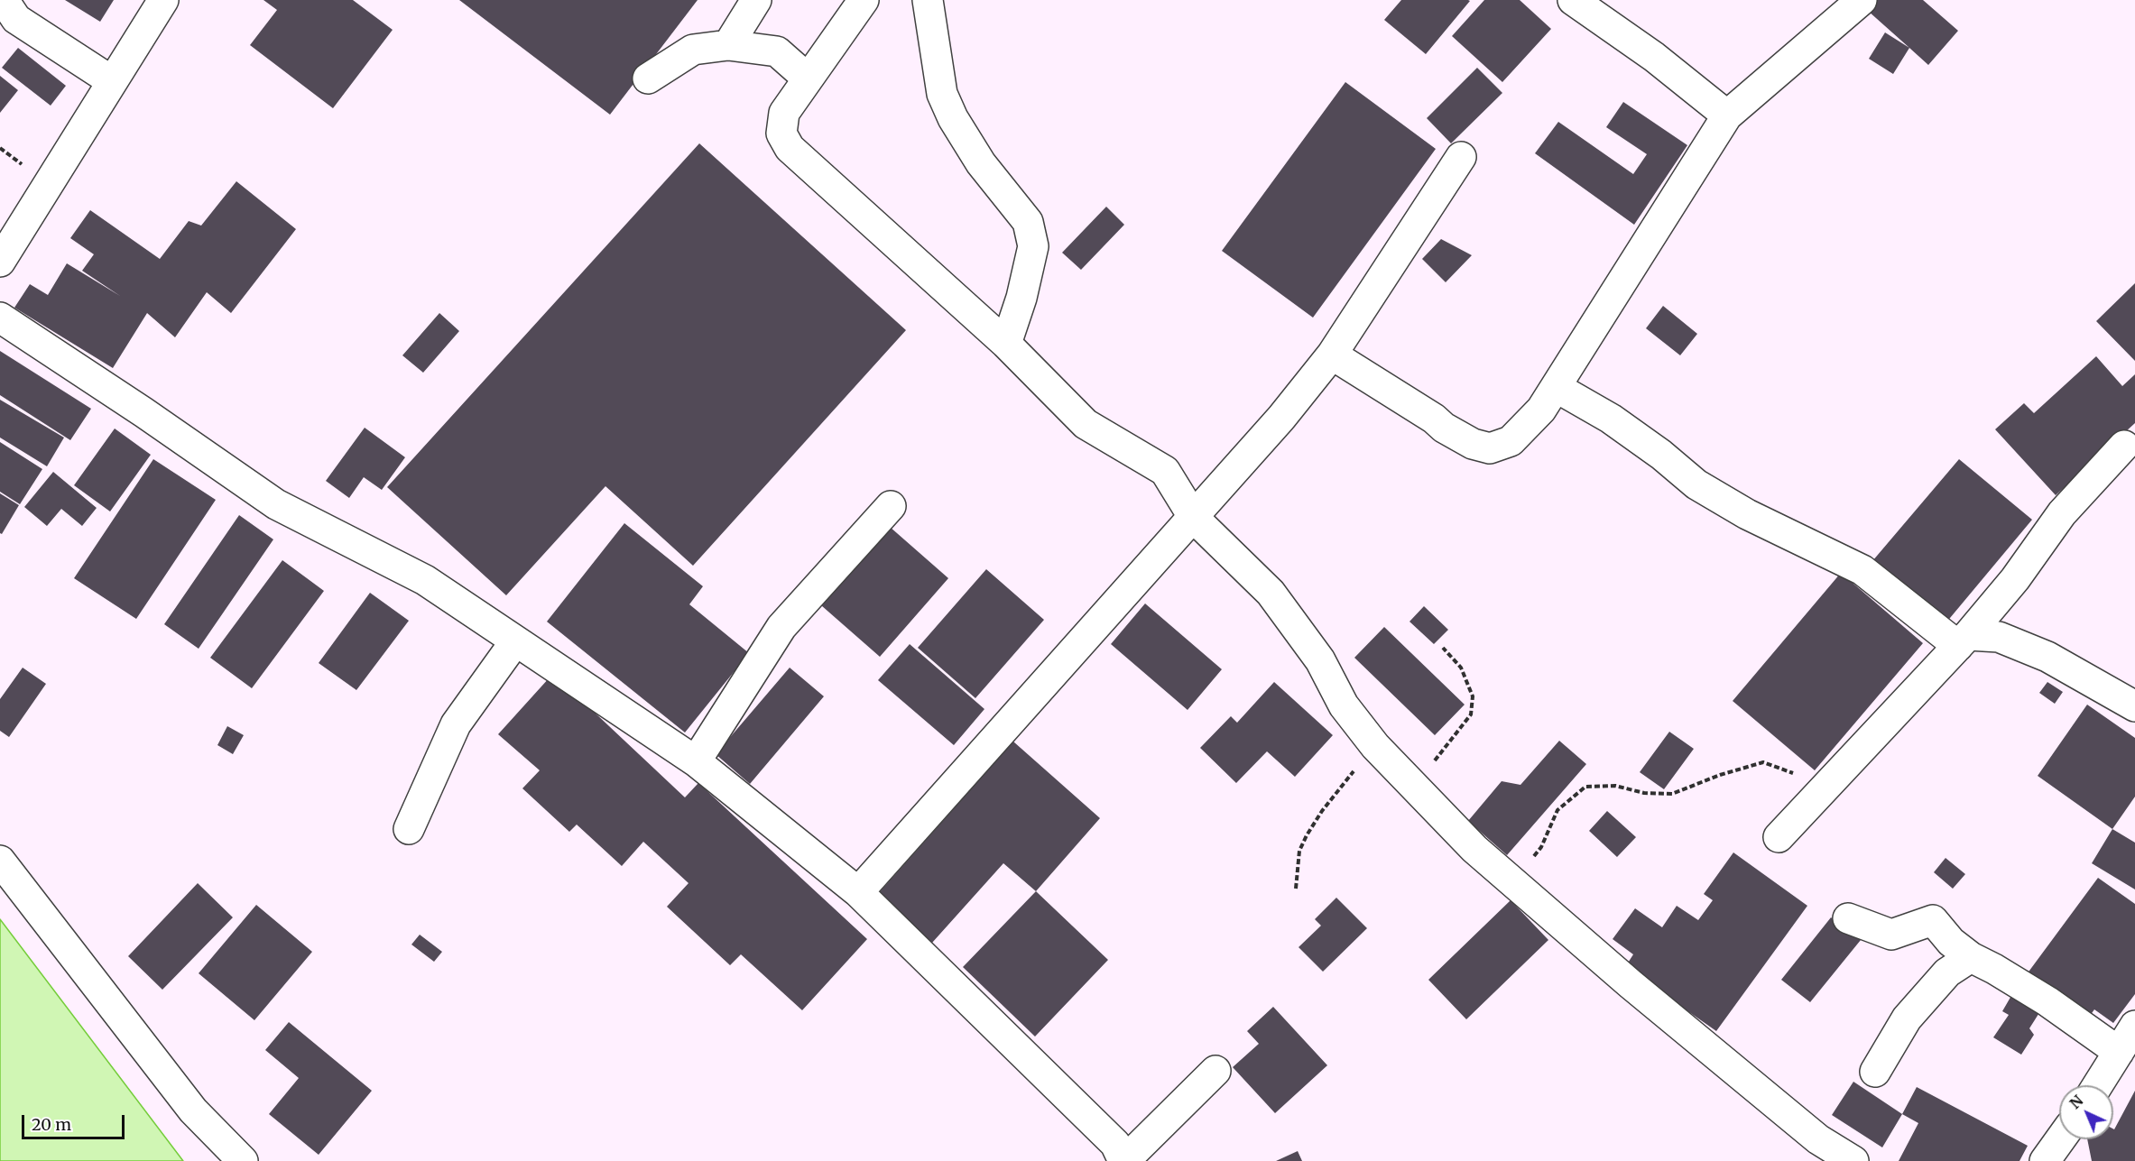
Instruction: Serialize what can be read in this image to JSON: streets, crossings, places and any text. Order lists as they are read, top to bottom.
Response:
{
  "scale_bar": "20 m",
  "north": "top left"
}
